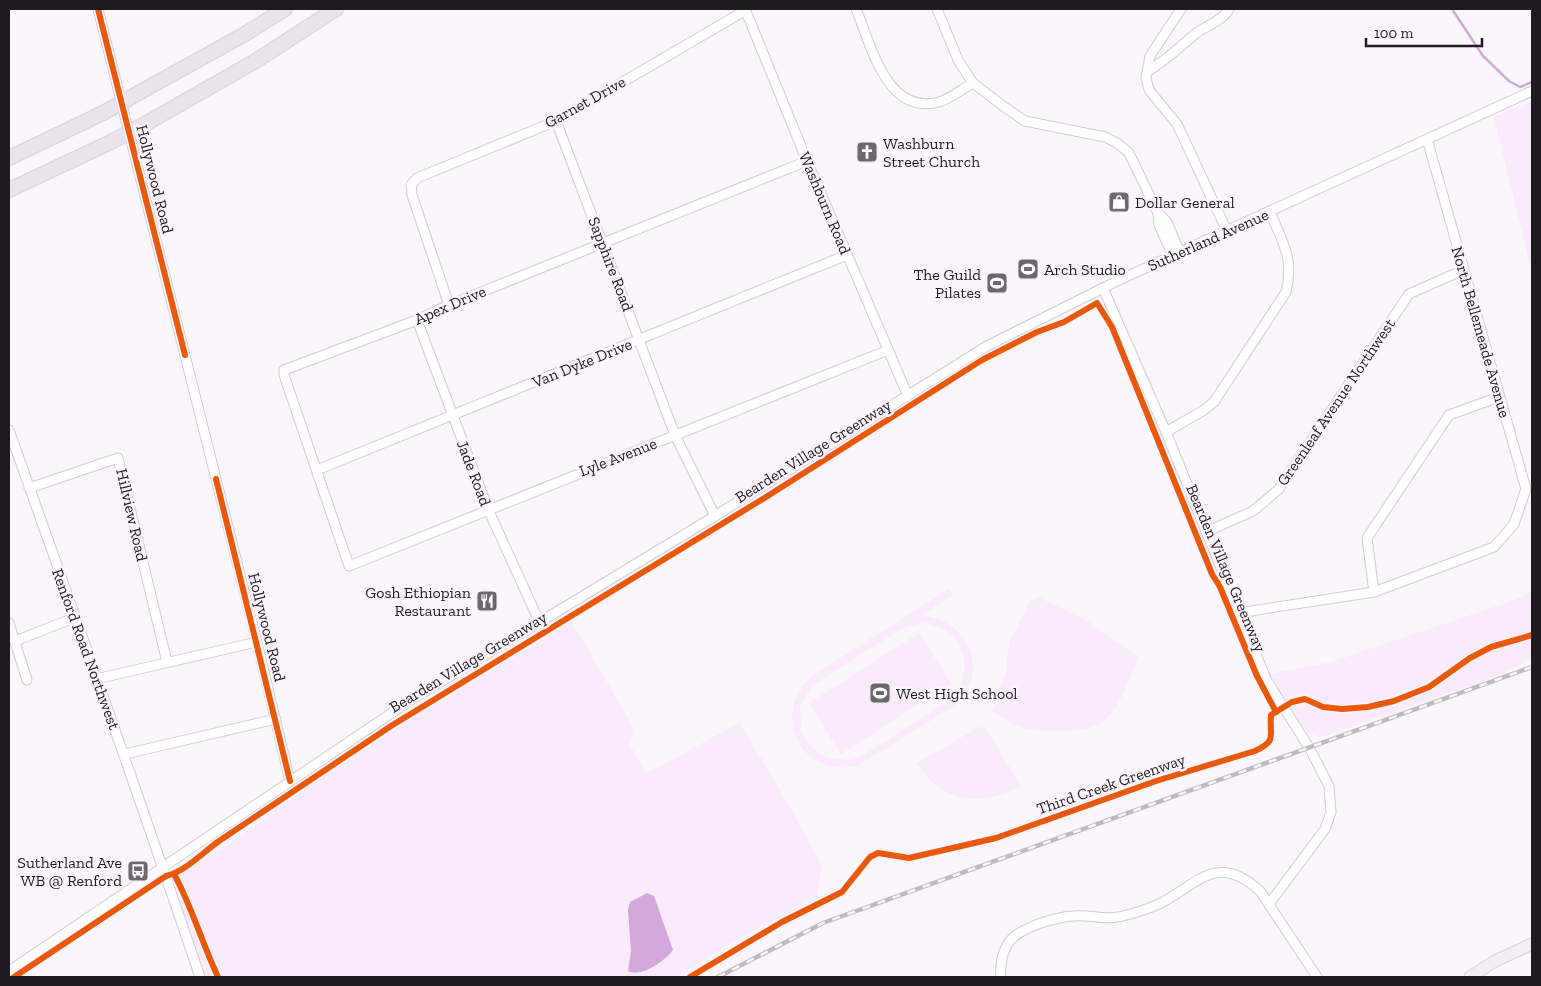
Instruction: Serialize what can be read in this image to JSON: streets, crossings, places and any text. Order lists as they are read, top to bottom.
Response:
{
  "streets": {
    "street": [
      "Garnet Drive",
      "Hollywood Road",
      "Washburn Road",
      "Sutherland Avenue",
      "Sapphire Road",
      "Apex Drive",
      "North Bellemeade Avenue",
      "Van Dyke Drive",
      "Greenleaf Avenue Northwest",
      "Lyle Avenue",
      "Jade Road",
      "Hillview Road",
      "Renford Road Northwest"
    ],
    "cycle path": ["Bearden Village Greenway", "Third Creek Greenway"]
  },
  "crossings": [
    ["Garnet Drive", "Washburn Road"],
    ["Garnet Drive", "Sapphire Road"],
    ["Garnet Drive", "Apex Drive"],
    ["Hollywood Road", "Sutherland Avenue"],
    ["Washburn Road", "Sutherland Avenue"],
    ["Washburn Road", "Apex Drive"],
    ["Washburn Road", "Van Dyke Drive"],
    ["Washburn Road", "Lyle Avenue"],
    ["Sutherland Avenue", "Sapphire Road"],
    ["Sutherland Avenue", "North Bellemeade Avenue"],
    ["Sutherland Avenue", "Jade Road"],
    ["Sutherland Avenue", "Renford Road Northwest"],
    ["Sapphire Road", "Apex Drive"],
    ["Sapphire Road", "Van Dyke Drive"],
    ["Sapphire Road", "Lyle Avenue"],
    ["Apex Drive", "Van Dyke Drive"],
    ["Apex Drive", "Lyle Avenue"],
    ["Apex Drive", "Jade Road"],
    ["North Bellemeade Avenue", "Greenleaf Avenue Northwest"],
    ["Van Dyke Drive", "Jade Road"],
    ["Lyle Avenue", "Jade Road"],
    ["Hillview Road", "Renford Road Northwest"]
  ],
  "places": {
    "church": ["Washburn Street Church"],
    "shop": ["Dollar General"],
    "sports": ["Arch Studio", "The Guild Pilates", "West High School"],
    "restaurant": ["Gosh Ethiopian Restaurant"],
    "bus stop": ["Sutherland Ave WB @ Renford"]
  },
  "scale_bar": "100 m"
}
